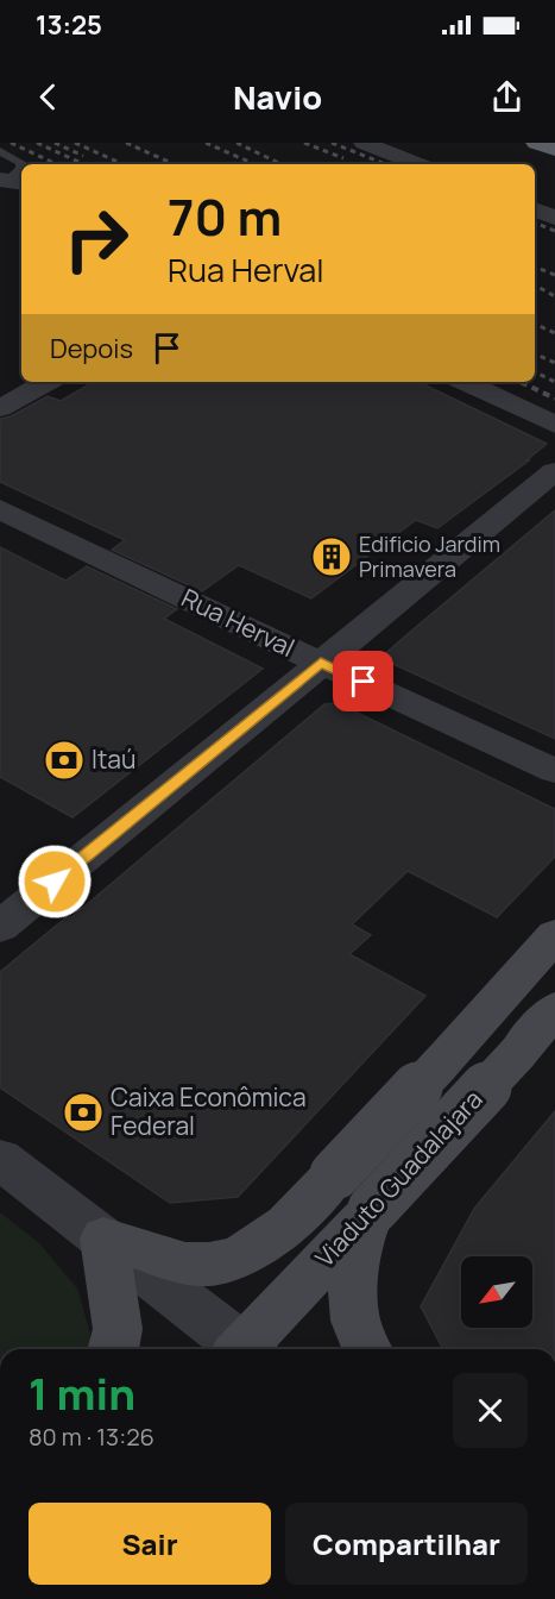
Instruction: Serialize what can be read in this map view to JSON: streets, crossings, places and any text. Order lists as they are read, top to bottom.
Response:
{
  "streets": {
    "main road": ["Viaduto Guadalajara"],
    "street": ["Rua Herval"]
  },
  "places": {
    "building": ["Edificio Jardim Primavera"],
    "bank": ["Itaú", "Caixa Econômica Federal"]
  },
  "north": "bottom left",
  "page": {
    "status": "13:25",
    "header": "Navio",
    "turn": ["70 m", "Rua Herval"],
    "then": "Depois",
    "heading": ["1 min", "80 m · 13:26"],
    "buttons": ["Sair", "Compartilhar"]
  }
}
